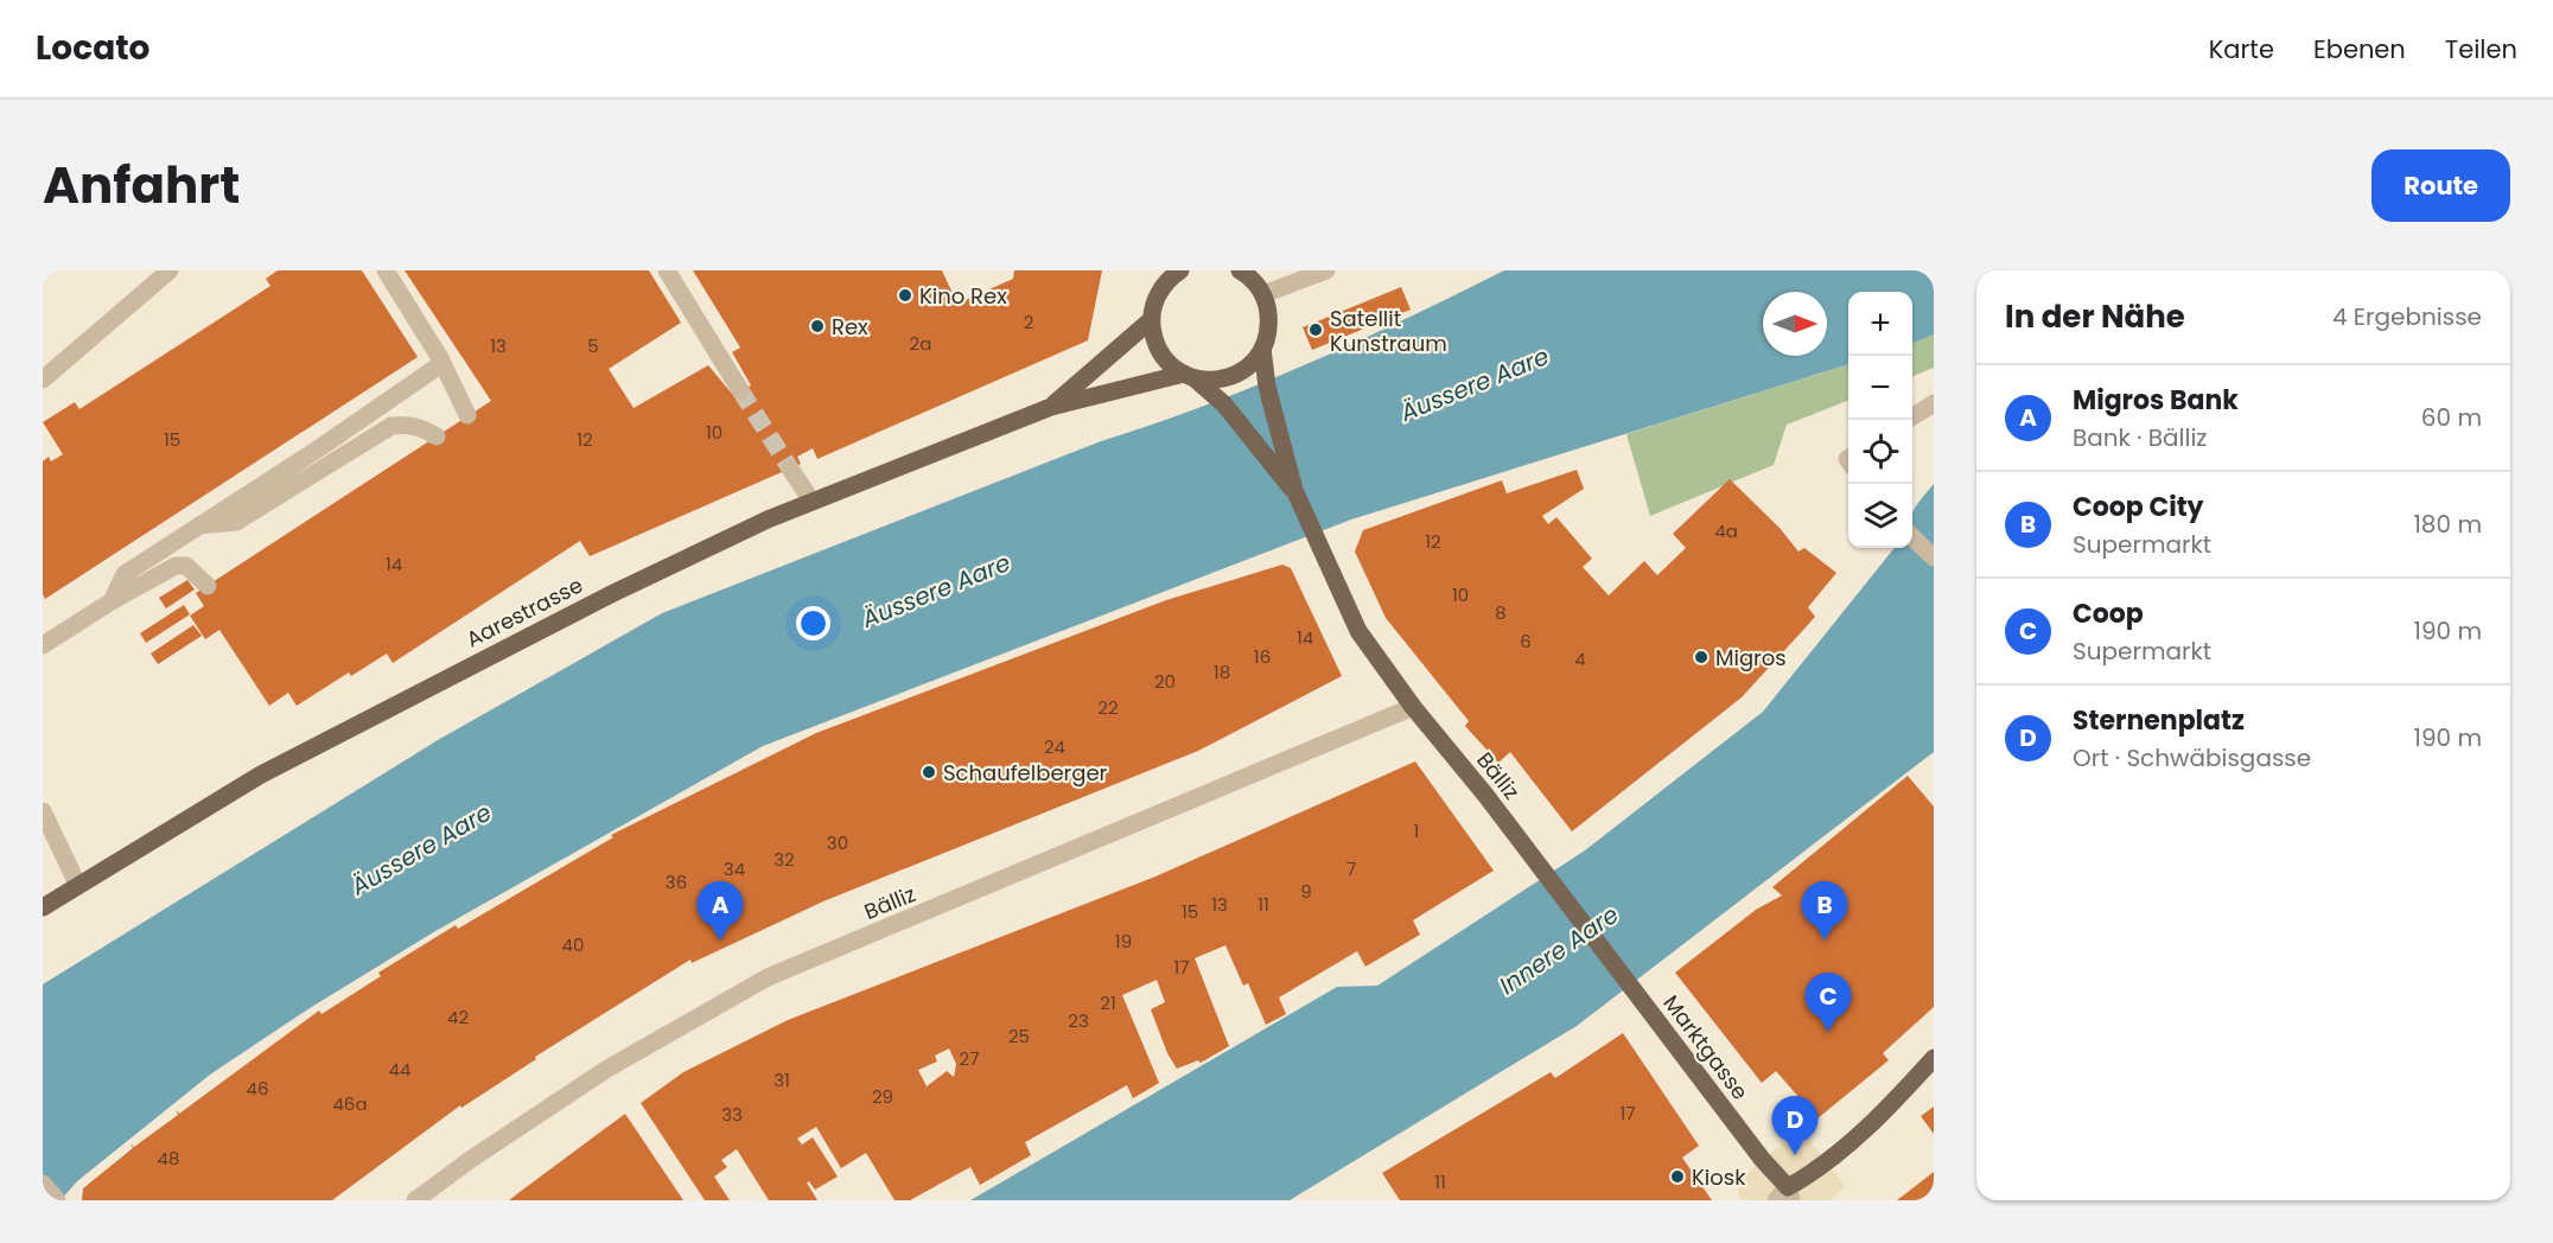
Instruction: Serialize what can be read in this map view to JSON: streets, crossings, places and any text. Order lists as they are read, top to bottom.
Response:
{
  "streets": {
    "main road": ["Aarestrasse", "Bälliz", "Marktgasse"]
  },
  "crossings": [
    ["Bälliz", "Marktgasse"]
  ],
  "water": ["Äussere Aare", "Innere Aare"],
  "places": [
    "Kino Rex",
    "Rex",
    "Satellit Kunstraum",
    "Migros",
    "Schaufelberger",
    "Kiosk"
  ],
  "house_numbers": [
    "2",
    "2a",
    "13",
    "5",
    "10",
    "15",
    "12",
    "4a",
    "12",
    "14",
    "10",
    "8",
    "14",
    "6",
    "16",
    "4",
    "18",
    "20",
    "22",
    "24",
    "1",
    "30",
    "32",
    "34",
    "7",
    "36",
    "9",
    "13",
    "11",
    "15",
    "19",
    "40",
    "17",
    "21",
    "42",
    "23",
    "25",
    "27",
    "44",
    "31",
    "46",
    "29",
    "46a",
    "17",
    "33",
    "48",
    "11"
  ],
  "north": "right",
  "page": {
    "header": "Locato",
    "nav": ["Karte", "Ebenen", "Teilen"],
    "title": "Anfahrt",
    "buttons": "Route",
    "heading": ["In der Nähe", "4 Ergebnisse"],
    "map_buttons": ["+", "−"],
    "list": [
      {
        "mark": "A",
        "name": "Migros Bank",
        "note": "Bank · Bälliz",
        "value": "60 m"
      },
      {
        "mark": "B",
        "name": "Coop City",
        "note": "Supermarkt",
        "value": "180 m"
      },
      {
        "mark": "C",
        "name": "Coop",
        "note": "Supermarkt",
        "value": "190 m"
      },
      {
        "mark": "D",
        "name": "Sternenplatz",
        "note": "Ort · Schwäbisgasse",
        "value": "190 m"
      }
    ],
    "pins": [
      "A",
      "B",
      "C",
      "D"
    ]
  }
}
